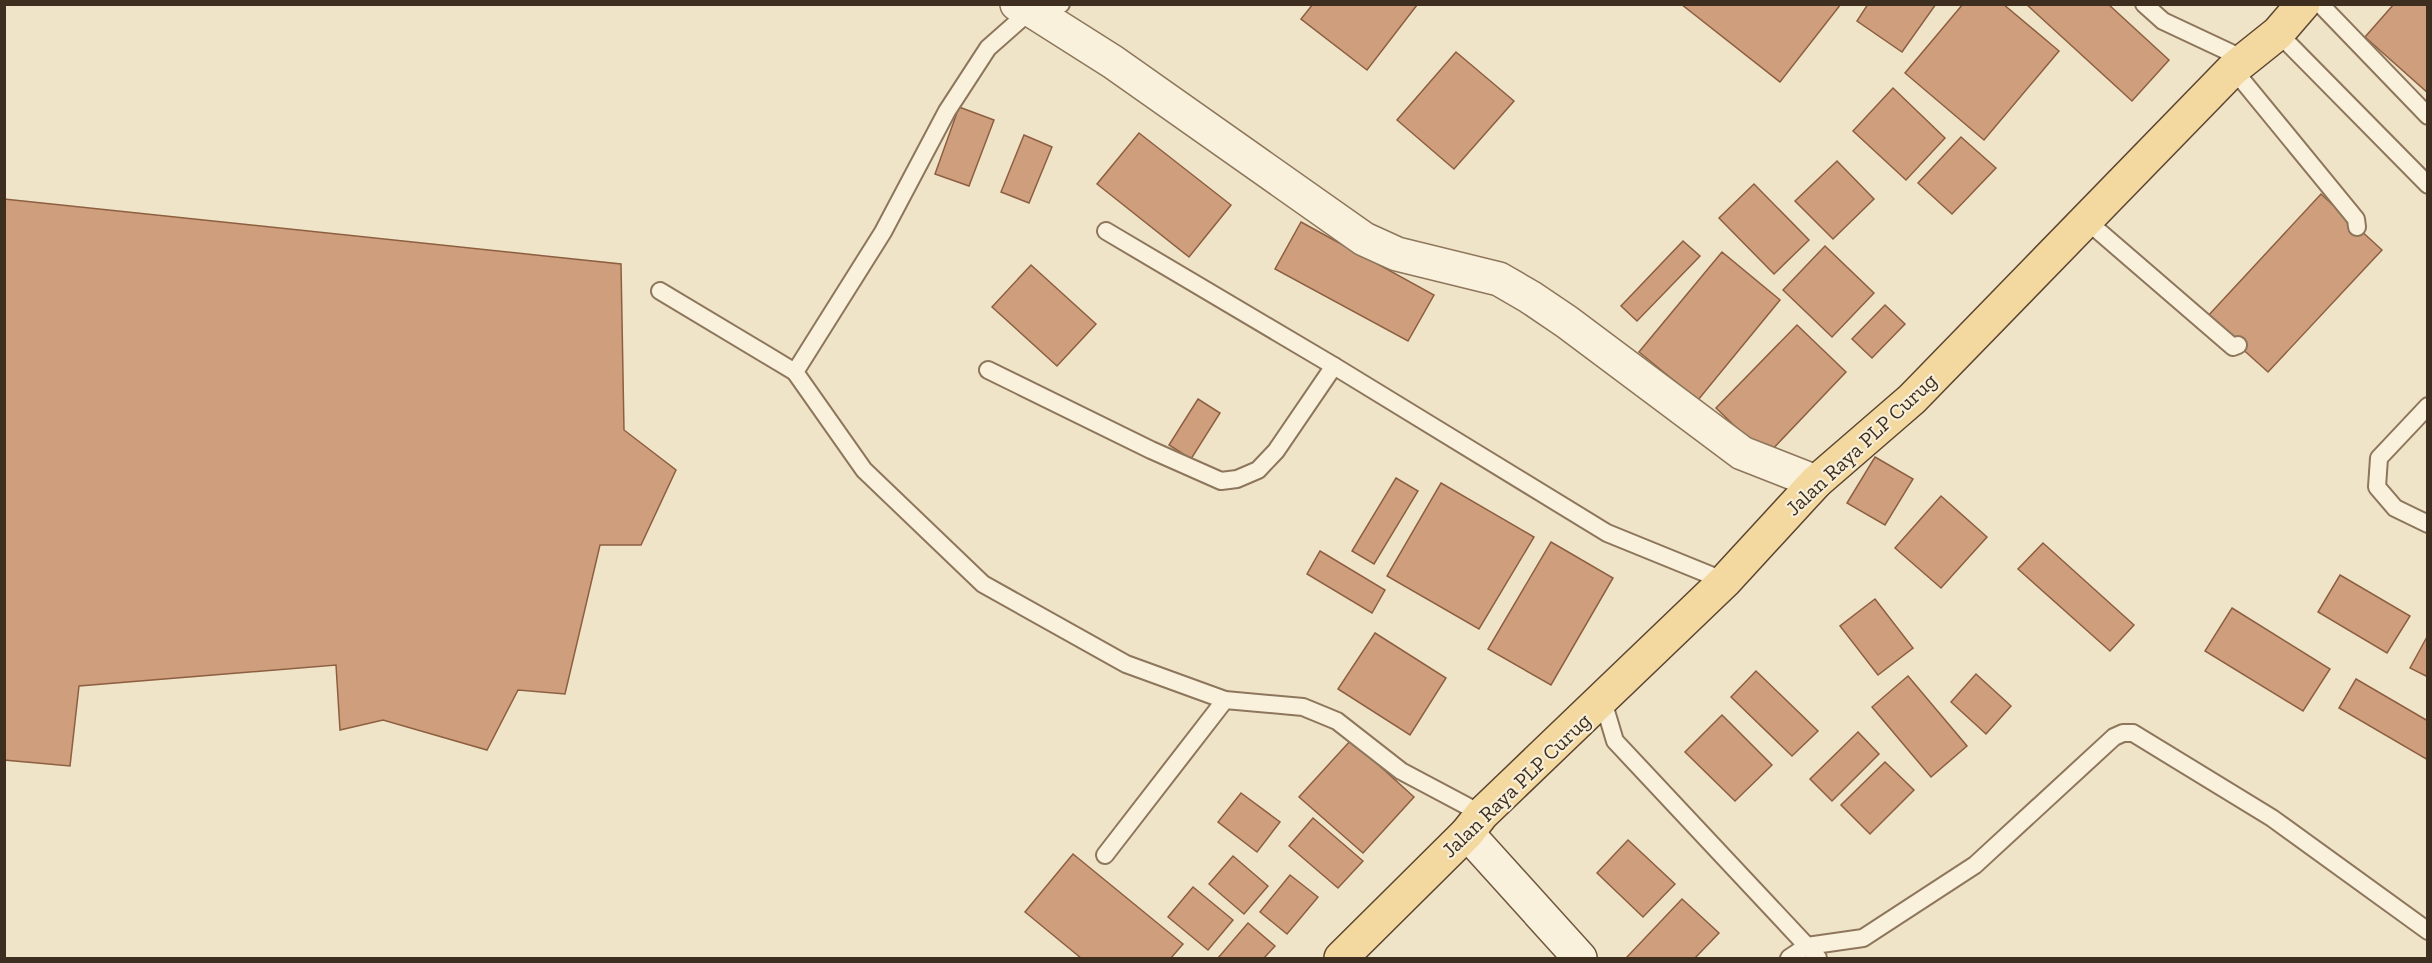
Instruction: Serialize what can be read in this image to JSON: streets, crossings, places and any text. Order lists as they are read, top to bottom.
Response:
{
  "streets": {
    "main road": ["Jalan Raya PLP Curug"]
  }
}
